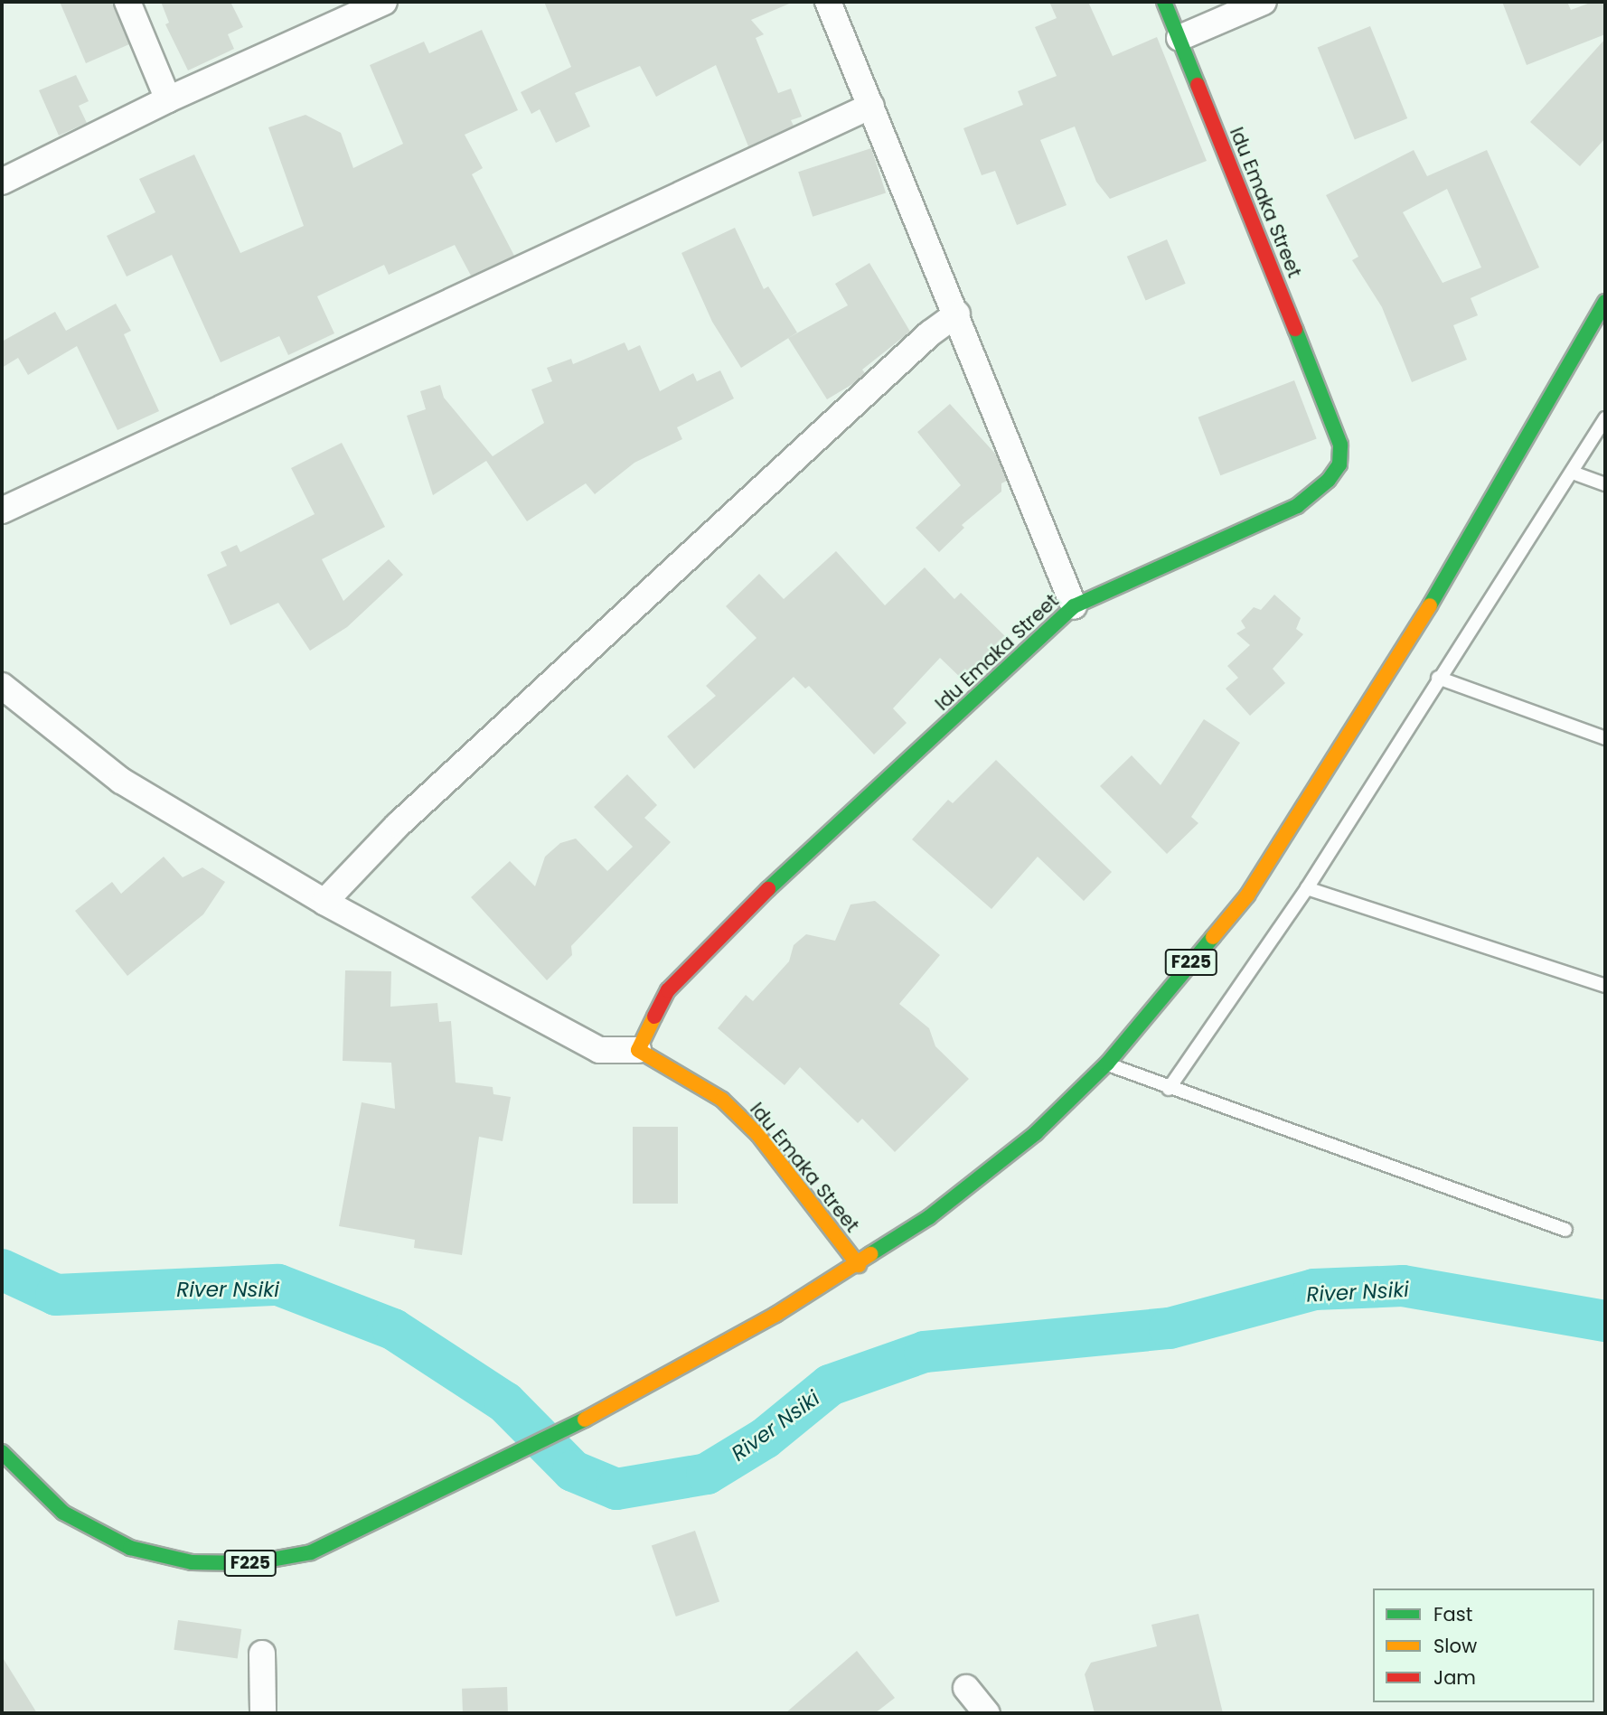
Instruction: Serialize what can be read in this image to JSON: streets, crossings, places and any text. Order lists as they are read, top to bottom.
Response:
{
  "streets": {
    "main road": ["Idu Emaka Street", "F225"]
  },
  "crossings": [
    ["Idu Emaka Street", "F225"]
  ],
  "water": ["River Nsiki"],
  "legend": ["Fast", "Slow", "Jam"]
}
